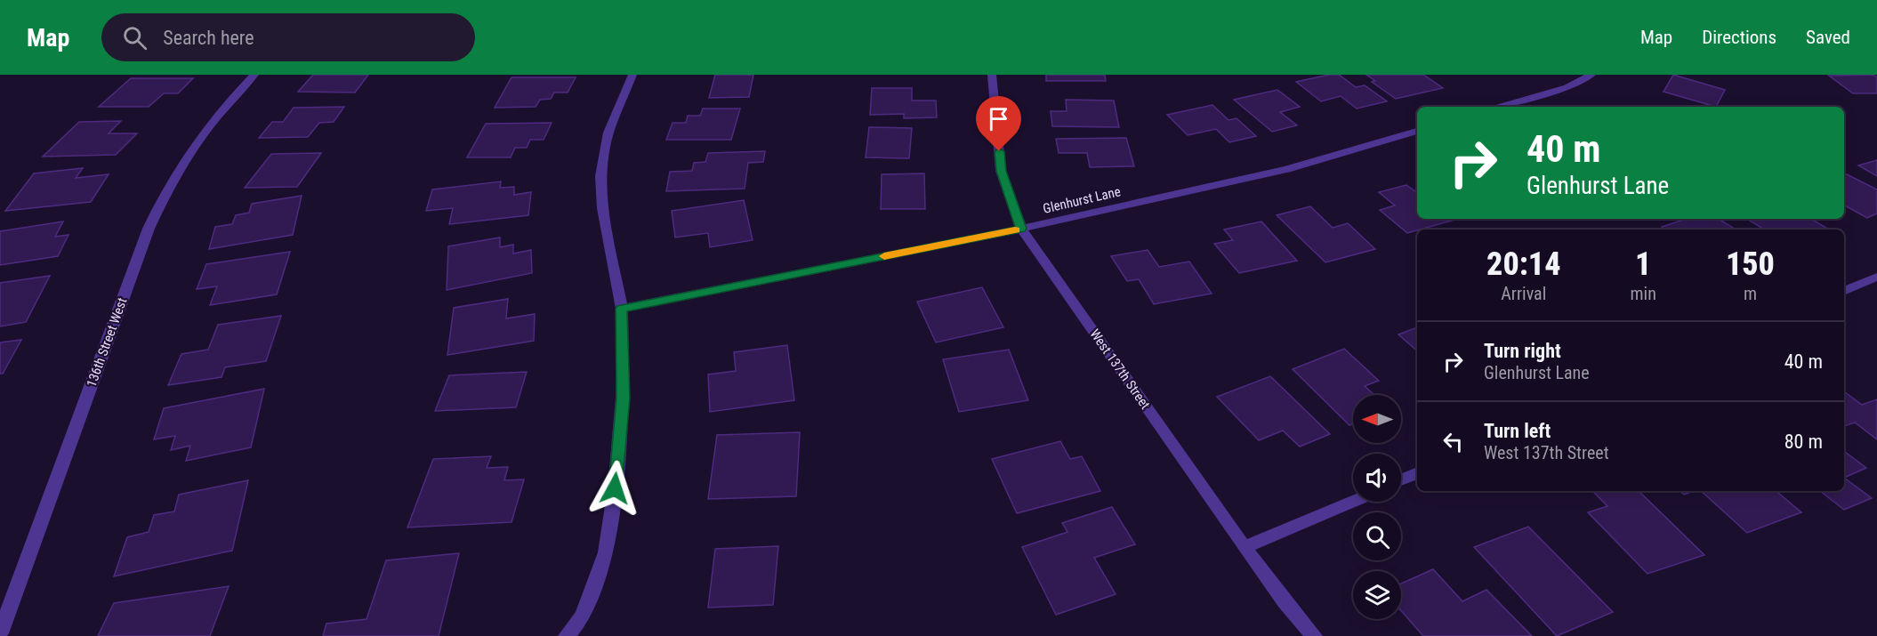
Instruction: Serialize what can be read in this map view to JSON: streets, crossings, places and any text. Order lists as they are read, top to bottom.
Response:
{
  "streets": {
    "street": ["Glenhurst Lane", "136th Street West", "West 137th Street"]
  },
  "crossings": [
    ["Glenhurst Lane", "West 137th Street"]
  ],
  "north": "left",
  "page": {
    "header": "Map",
    "search": "Search here",
    "nav": ["Map", "Directions", "Saved"],
    "turn": ["40 m", "Glenhurst Lane"],
    "eta": [
      "20:14",
      "Arrival",
      "1",
      "min",
      "150",
      "m"
    ],
    "list": [
      {
        "name": "Turn right",
        "note": "Glenhurst Lane",
        "value": "40 m"
      },
      {
        "name": "Turn left",
        "note": "West 137th Street",
        "value": "80 m"
      }
    ]
  }
}
